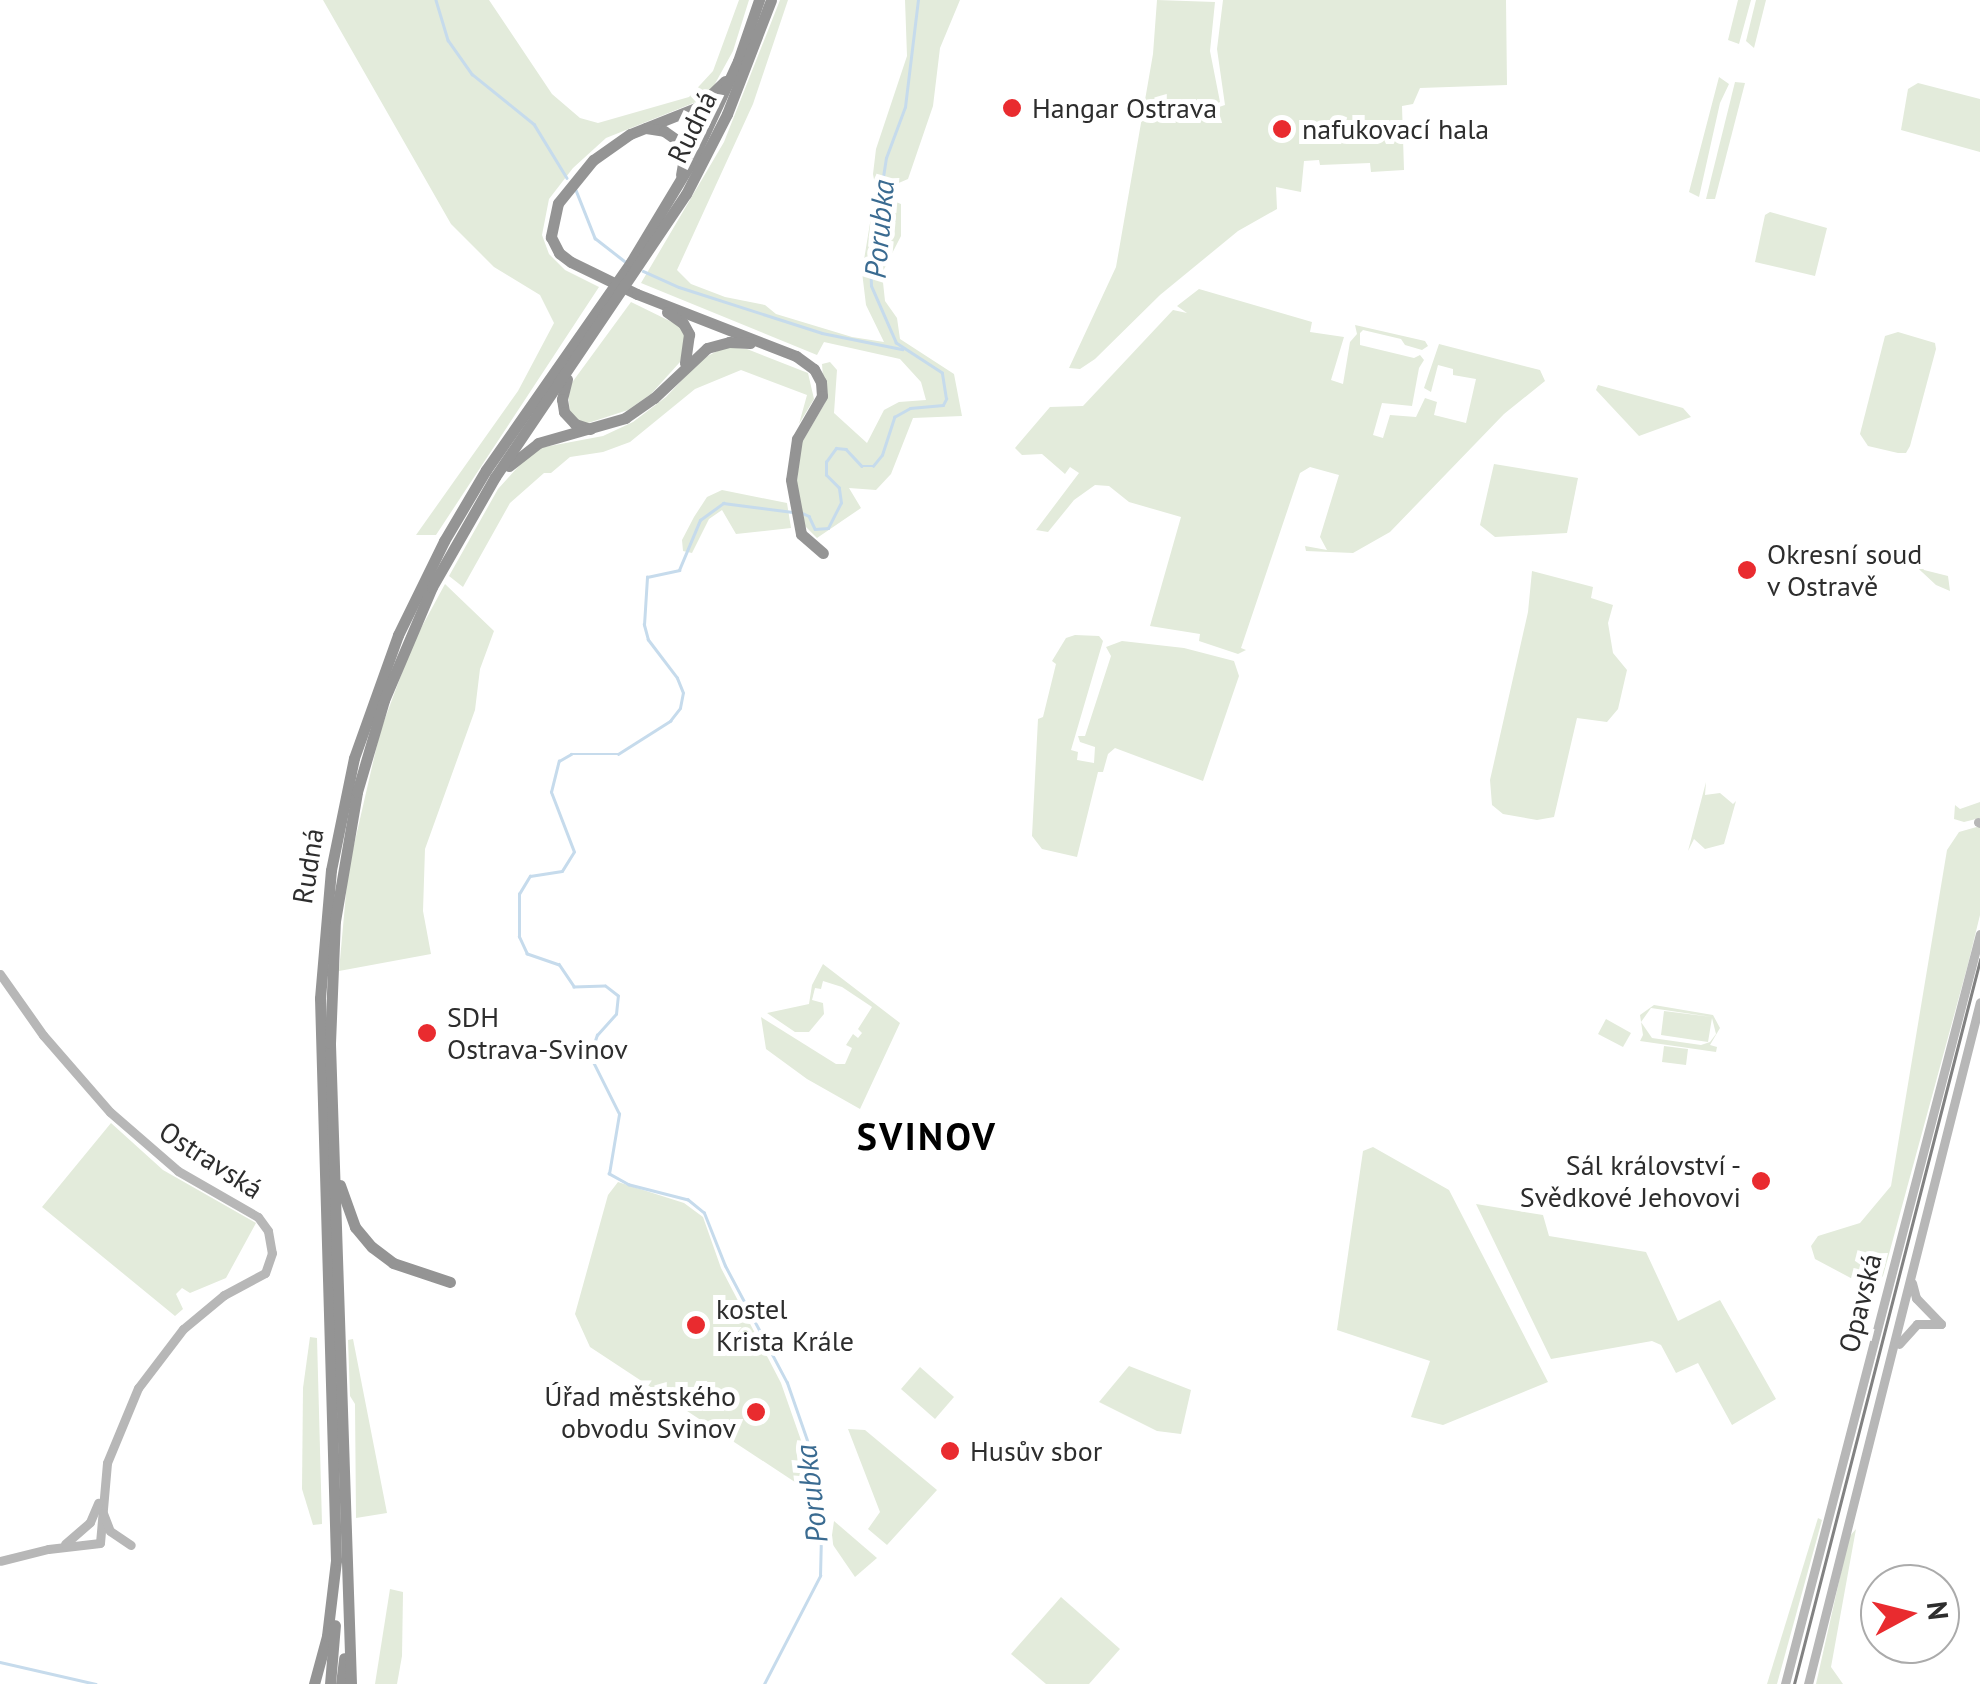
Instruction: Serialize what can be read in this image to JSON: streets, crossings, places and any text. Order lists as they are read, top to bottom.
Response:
{
  "streets": {
    "highway": ["Rudná"],
    "main road": ["Ostravská", "Opavská"]
  },
  "districts": ["SVINOV"],
  "water": ["Porubka"],
  "places": [
    "Hangar Ostrava",
    "nafukovací hala",
    "Okresní soud v Ostravě",
    "SDH Ostrava-Svinov",
    "Sál království - Svědkové Jehovovi",
    "kostel Krista Krále",
    "Úřad městského obvodu Svinov",
    "Husův sbor"
  ],
  "north": "right"
}
